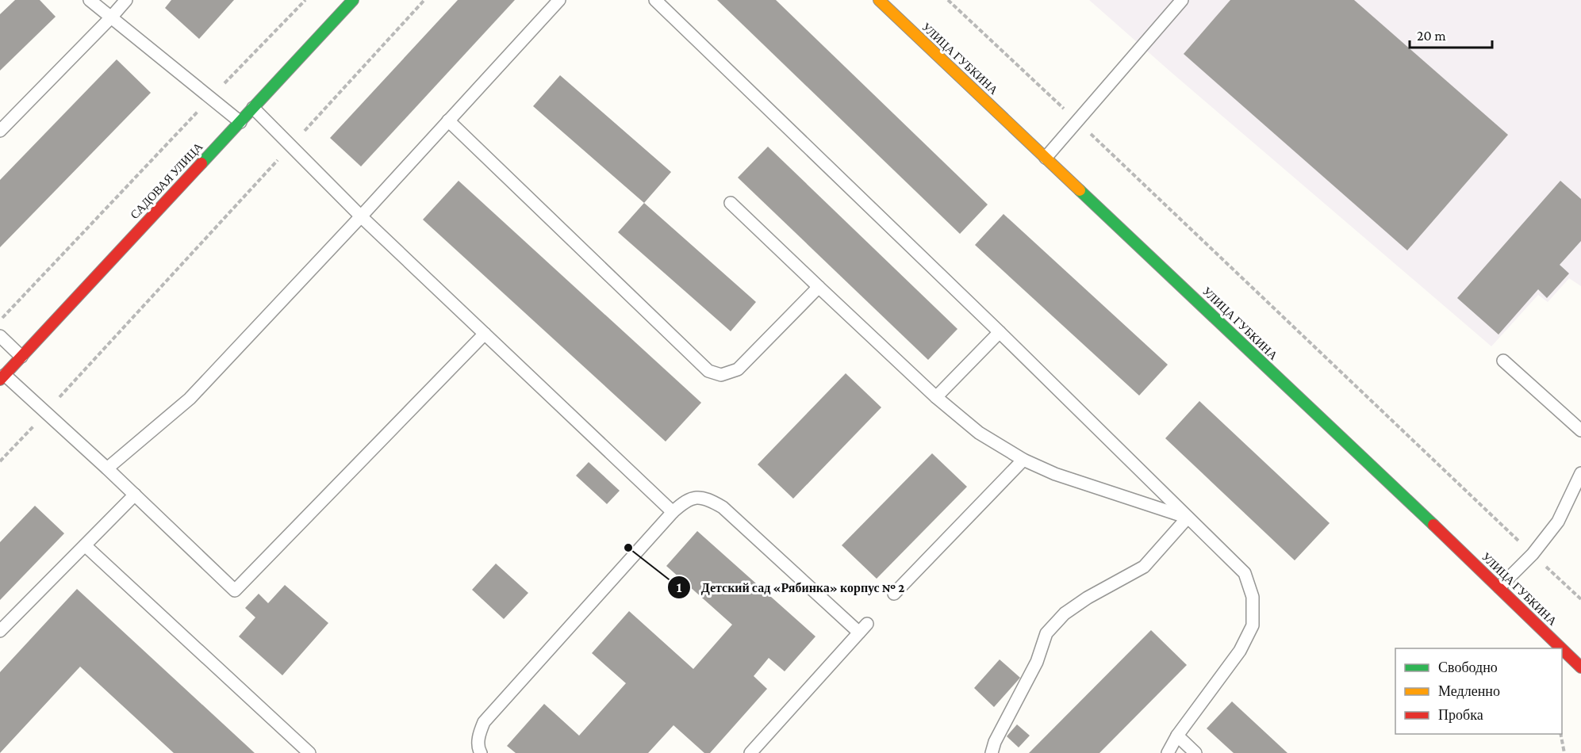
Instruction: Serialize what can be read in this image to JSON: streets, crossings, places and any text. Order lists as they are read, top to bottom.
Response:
{
  "streets": {
    "main road": ["УЛИЦА ГУБКИНА", "САДОВАЯ УЛИЦА"]
  },
  "places": ["Детский сад «Рябинка» корпус № 2"],
  "legend": ["Свободно", "Медленно", "Пробка"],
  "scale_bar": "20 m"
}
